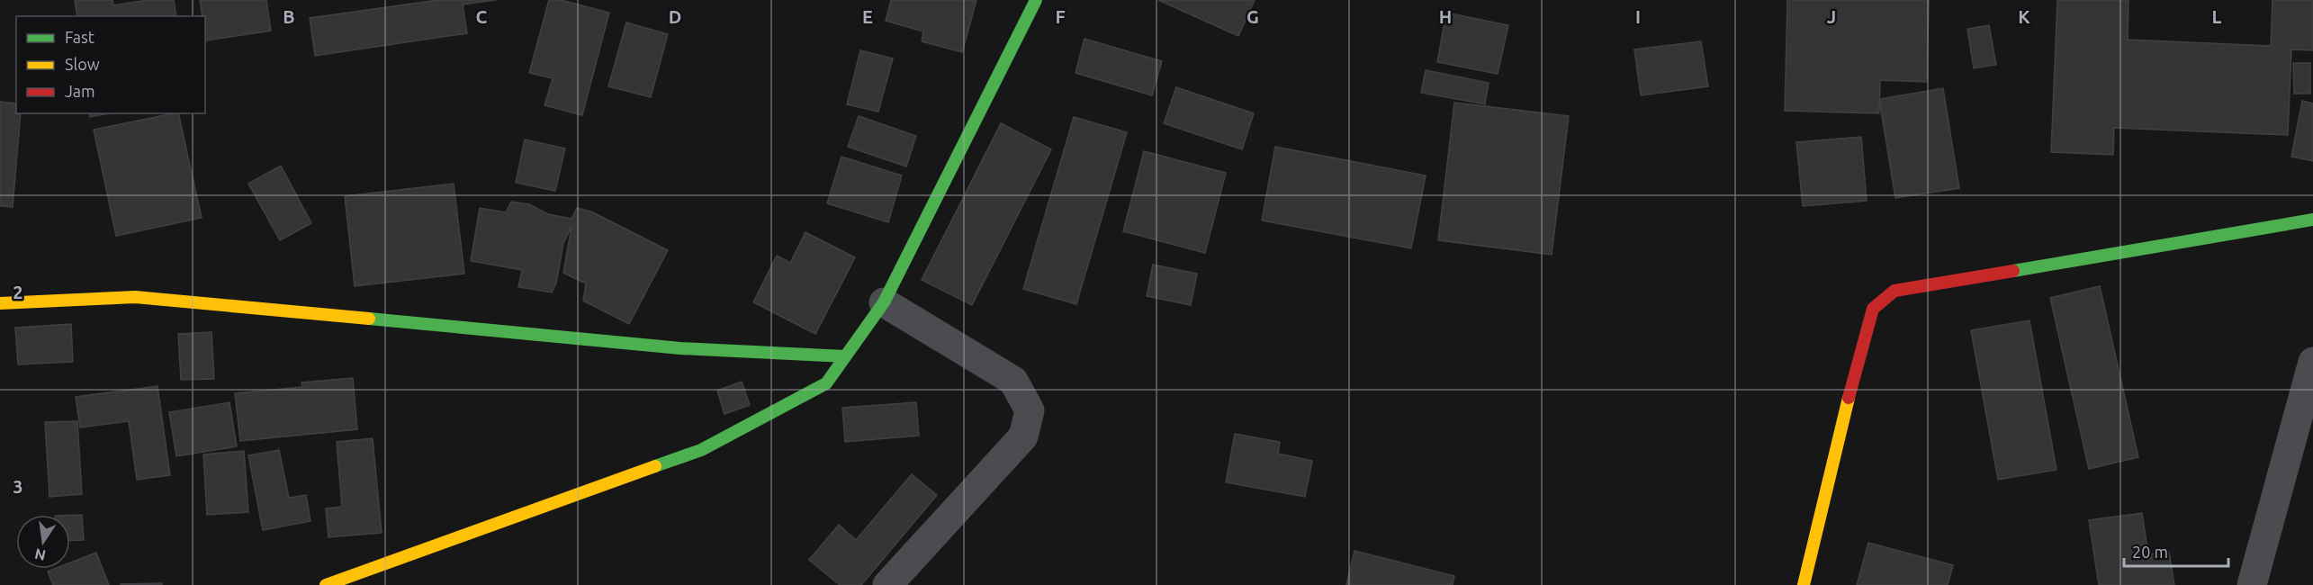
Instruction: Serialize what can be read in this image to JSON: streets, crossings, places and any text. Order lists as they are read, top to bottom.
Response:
{
  "legend": ["Fast", "Slow", "Jam"],
  "scale_bar": "20 m",
  "north": "bottom",
  "grid": {
    "columns": [
      "B",
      "C",
      "D",
      "E",
      "F",
      "G",
      "H",
      "I",
      "J",
      "K",
      "L"
    ],
    "rows": ["2", "3"]
  }
}
